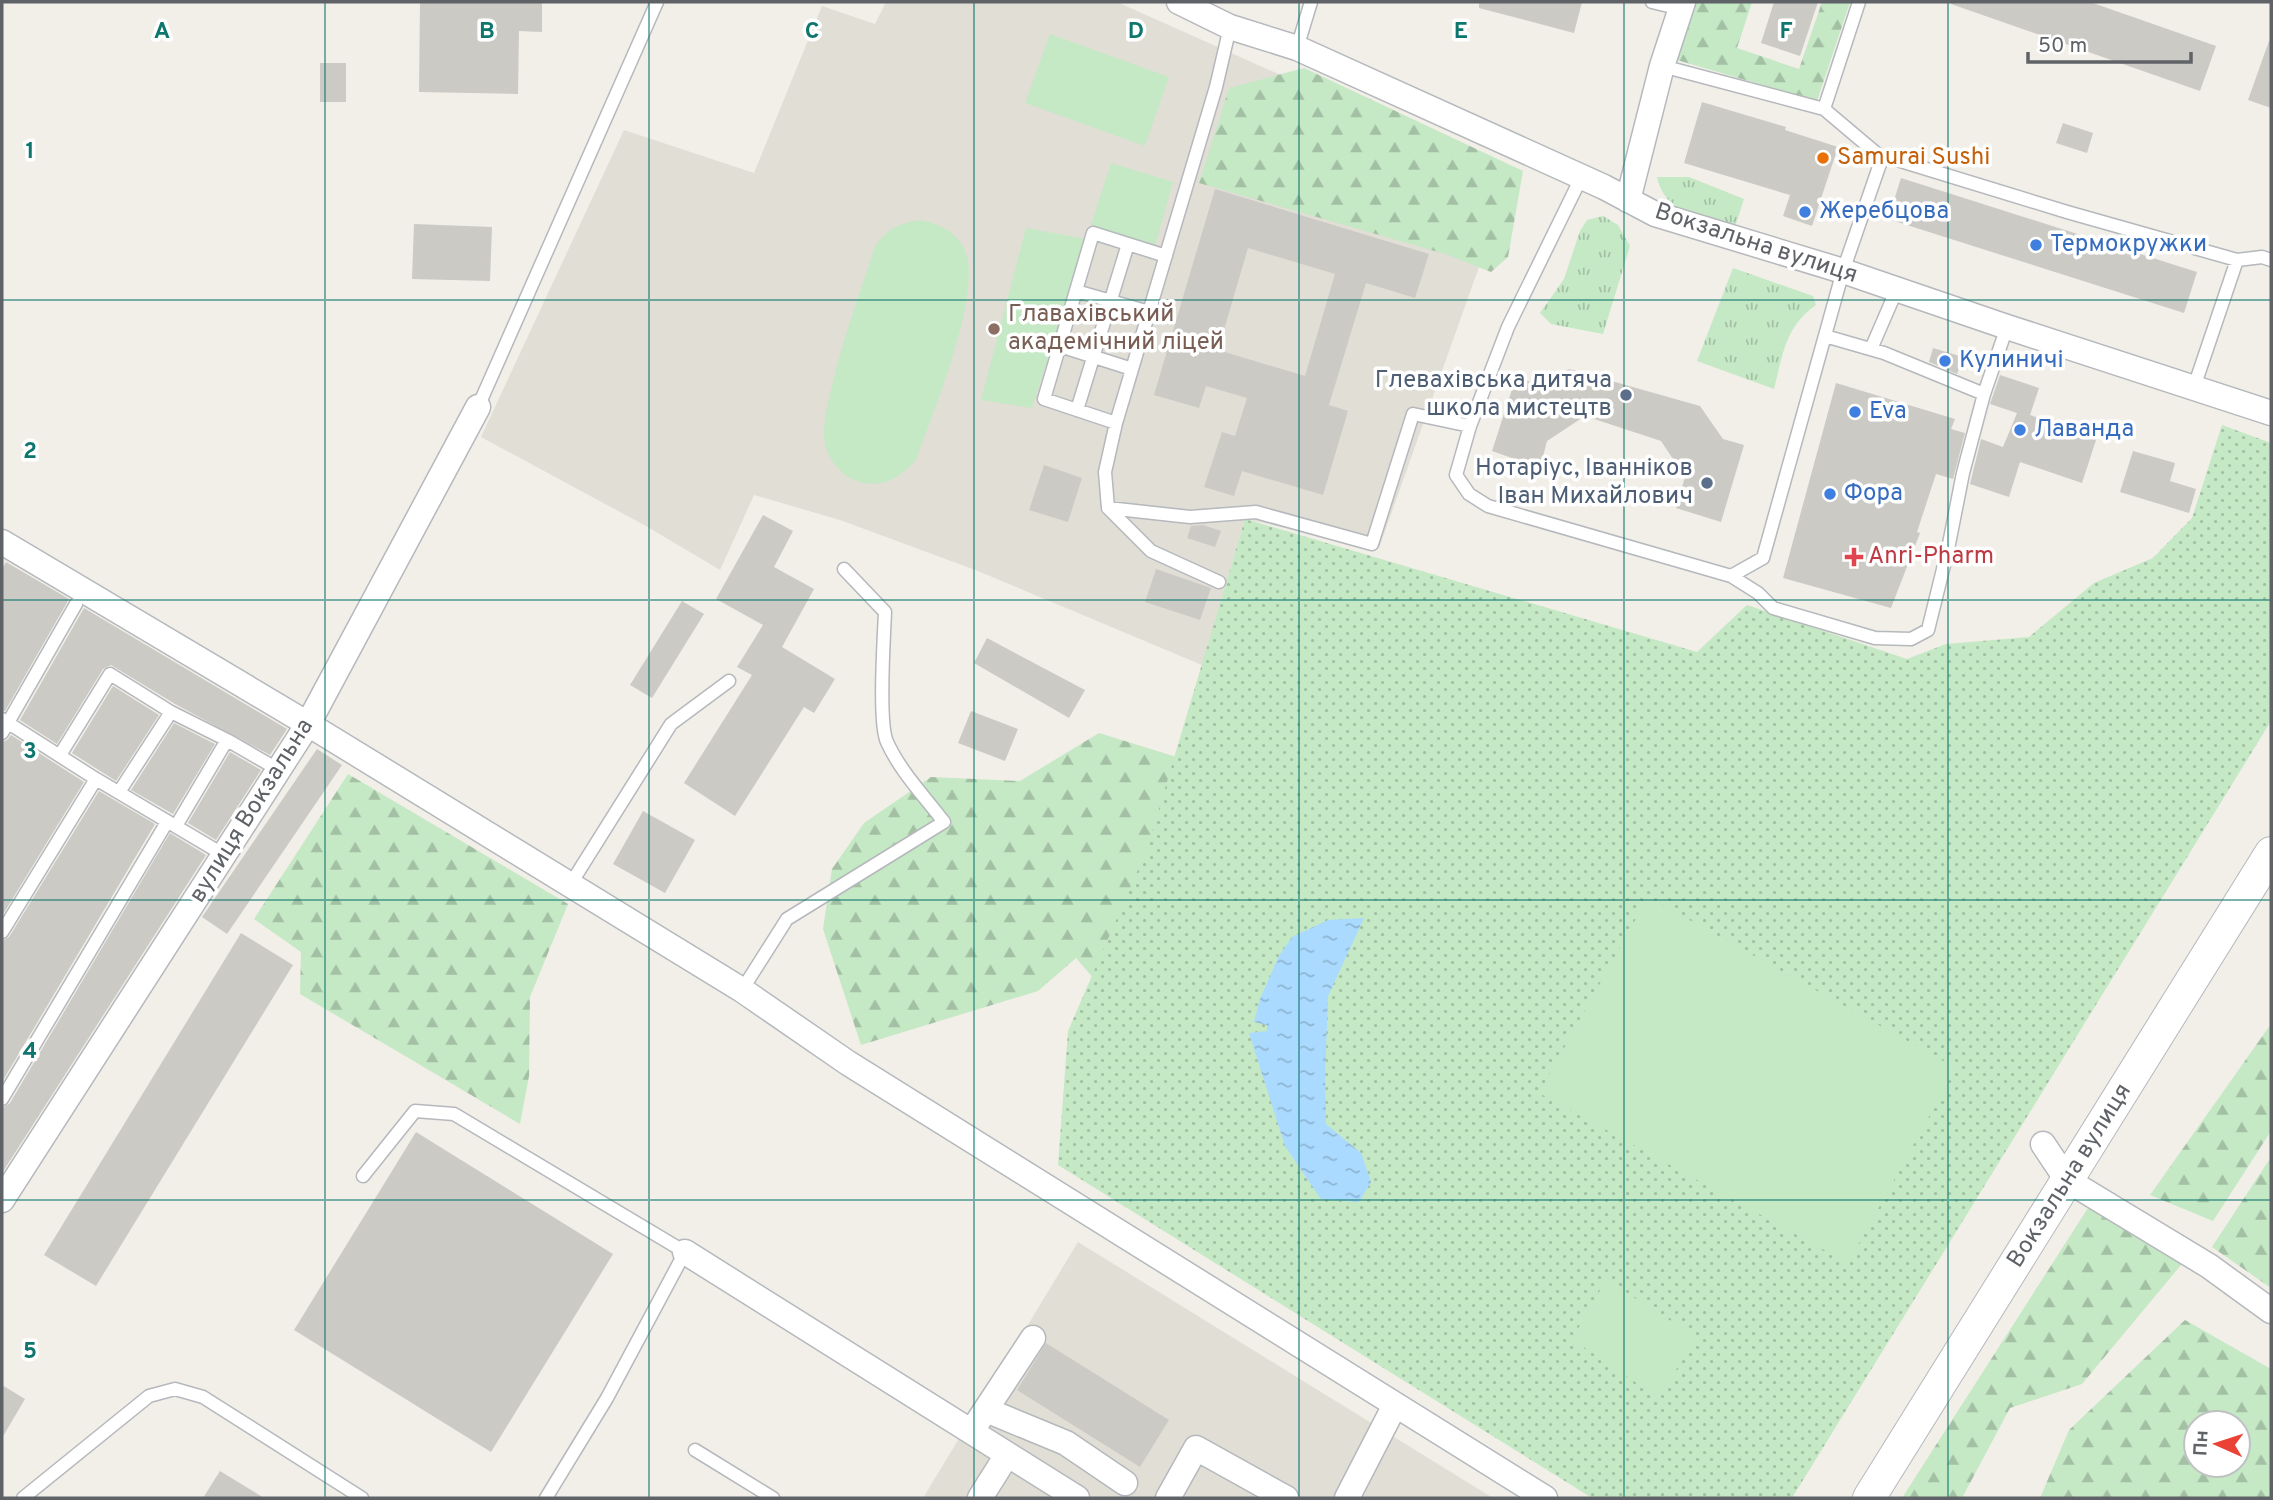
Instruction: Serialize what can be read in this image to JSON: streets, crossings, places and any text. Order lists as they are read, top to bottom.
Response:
{
  "streets": {
    "street": ["Вокзальна вулиця", "вулиця Вокзальна"]
  },
  "places": {
    "other": [
      "Samurai Sushi",
      "Жеребцова",
      "Термокружки",
      "Главахівський академічний ліцей",
      "Кулиничі",
      "Глевахівська дитяча школа мистецтв",
      "Eva",
      "Лаванда",
      "Нотаріус, Іванніков Іван Михайлович",
      "Фора"
    ],
    "health": ["Anri-Pharm"]
  },
  "scale_bar": "50 m",
  "north": "left",
  "grid": {
    "columns": [
      "A",
      "B",
      "C",
      "D",
      "E",
      "F"
    ],
    "rows": [
      "1",
      "2",
      "3",
      "4",
      "5"
    ]
  }
}
